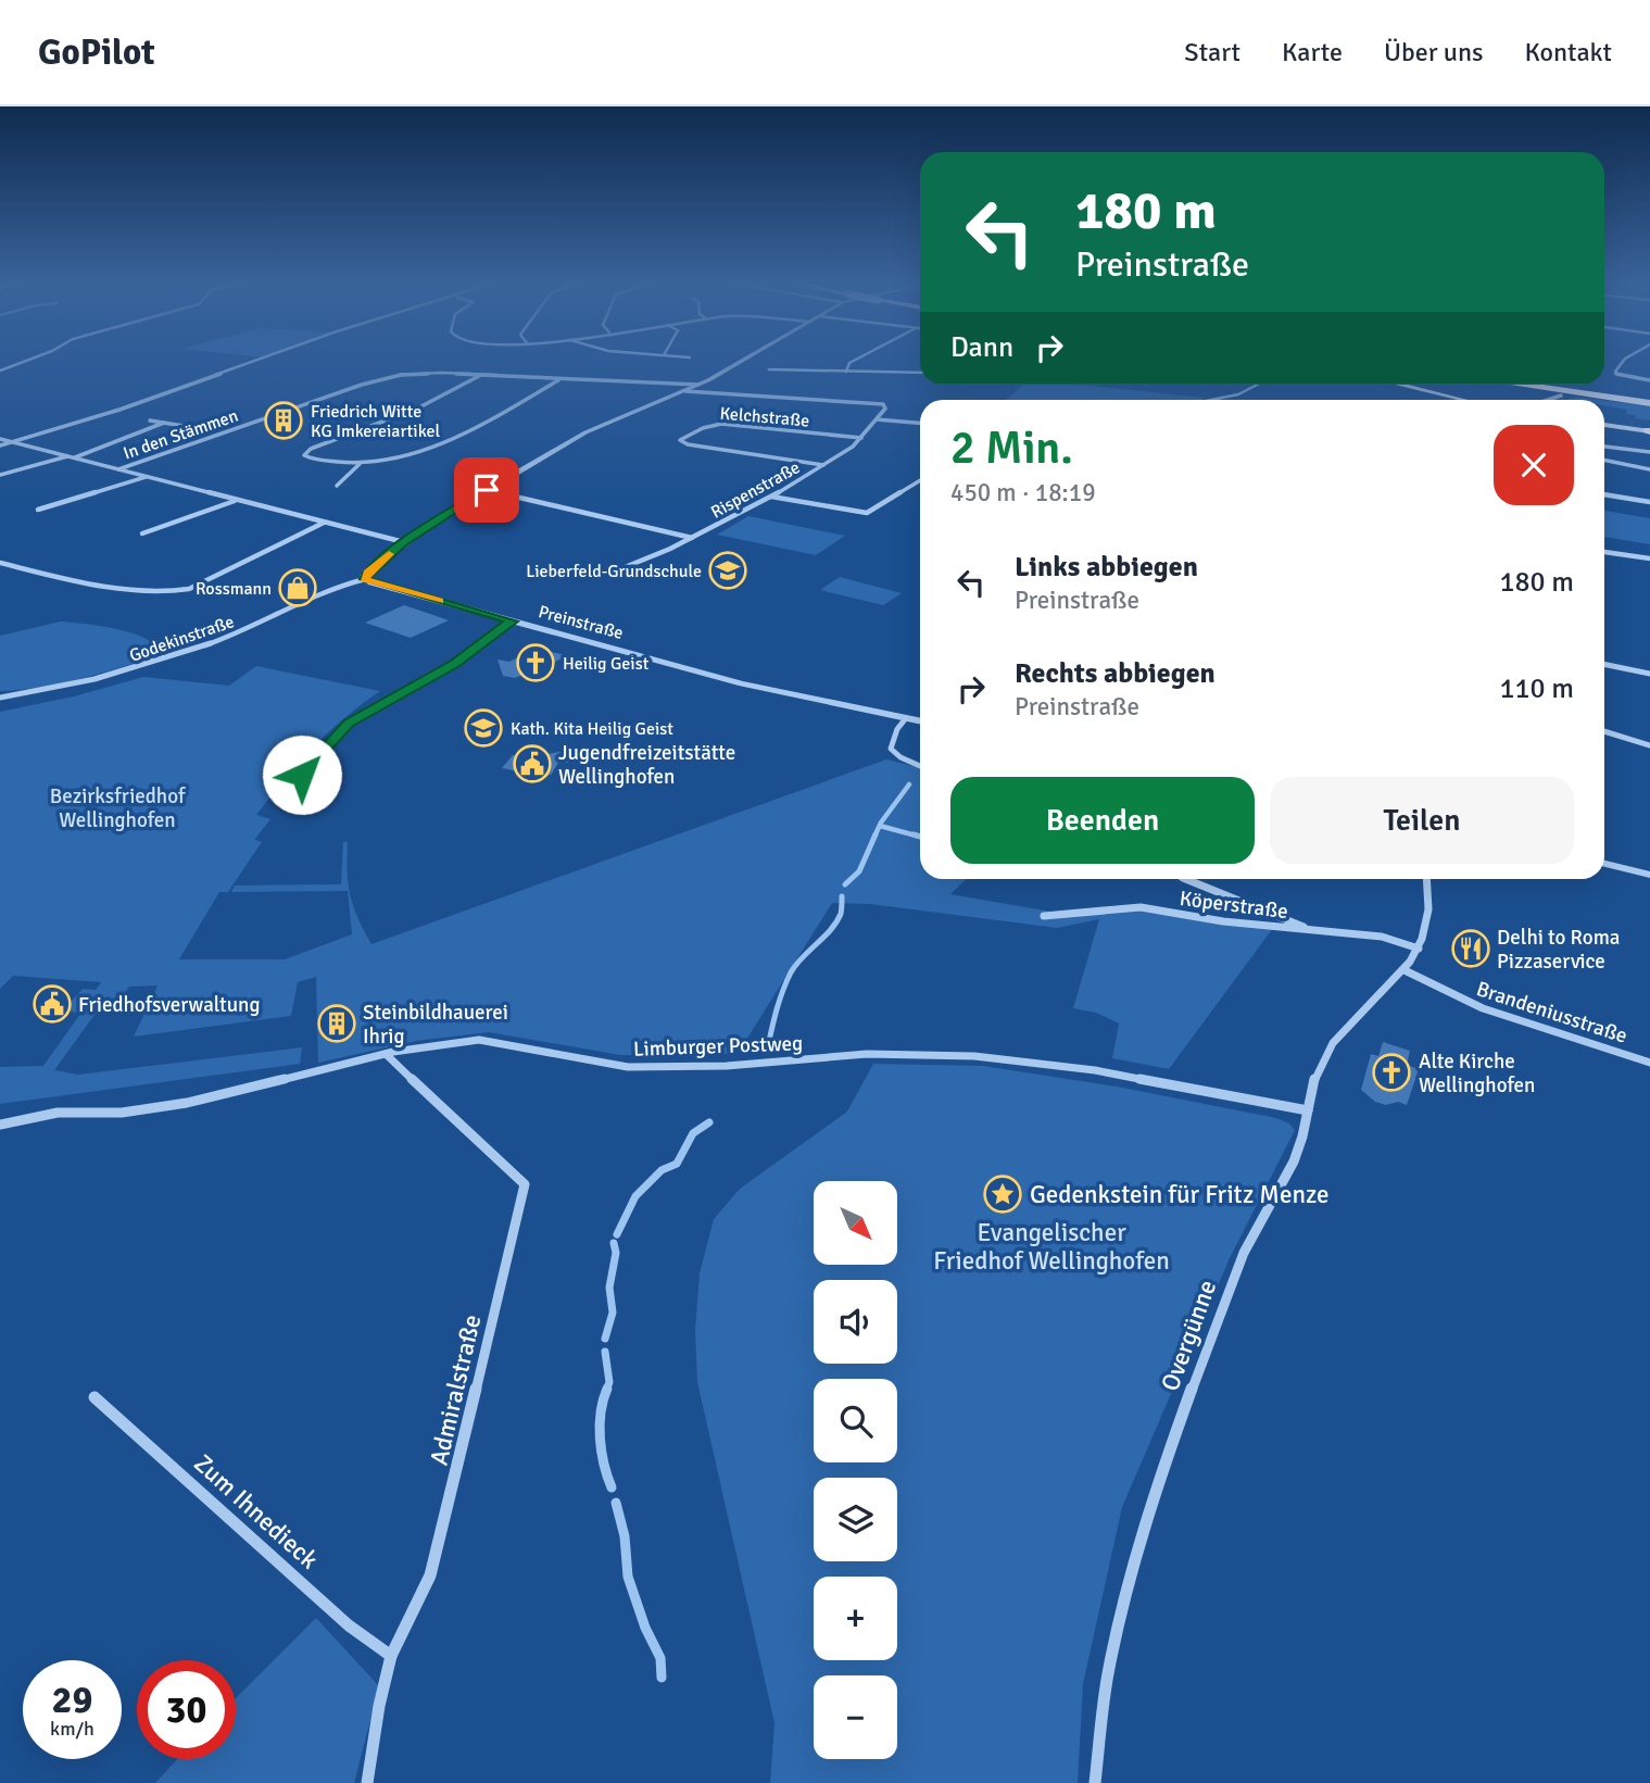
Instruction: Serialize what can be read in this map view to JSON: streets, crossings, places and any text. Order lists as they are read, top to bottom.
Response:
{
  "streets": {
    "street": [
      "Kelchstraße",
      "In den Stämmen",
      "Rispenstraße",
      "Preinstraße",
      "Godekinstraße",
      "Köperstraße",
      "Brandeniusstraße",
      "Limburger Postweg",
      "Overgünne",
      "Admiralstraße",
      "Zum Ihnedieck"
    ]
  },
  "crossings": [
    ["Kelchstraße", "Rispenstraße"],
    ["Preinstraße", "Godekinstraße"],
    ["Köperstraße", "Overgünne"],
    ["Brandeniusstraße", "Overgünne"],
    ["Limburger Postweg", "Overgünne"],
    ["Limburger Postweg", "Admiralstraße"],
    ["Admiralstraße", "Zum Ihnedieck"]
  ],
  "parks": ["Bezirksfriedhof Wellinghofen", "Evangelischer Friedhof Wellinghofen"],
  "places": {
    "building": ["Friedrich Witte KG Imkereiartikel", "Steinbildhauerei Ihrig"],
    "school or university": ["Lieberfeld-Grundschule", "Kath. Kita Heilig Geist"],
    "shop": ["Rossmann"],
    "church": ["Heilig Geist", "Alte Kirche Wellinghofen"],
    "public building": ["Jugendfreizeitstätte Wellinghofen", "Friedhofsverwaltung"],
    "restaurant": ["Delhi to Roma Pizzaservice"],
    "place": ["Gedenkstein für Fritz Menze"]
  },
  "north": "bottom right",
  "page": {
    "header": "GoPilot",
    "nav": [
      "Start",
      "Karte",
      "Über uns",
      "Kontakt"
    ],
    "turn": ["180 m", "Preinstraße"],
    "then": "Dann",
    "heading": ["2 Min.", "450 m · 18:19"],
    "list": [
      {
        "name": "Links abbiegen",
        "note": "Preinstraße",
        "value": "180 m"
      },
      {
        "name": "Rechts abbiegen",
        "note": "Preinstraße",
        "value": "110 m"
      }
    ],
    "buttons": ["Beenden", "Teilen"],
    "map_buttons": ["+", "−"],
    "speed": "29 km/h",
    "limit": "30"
  }
}
